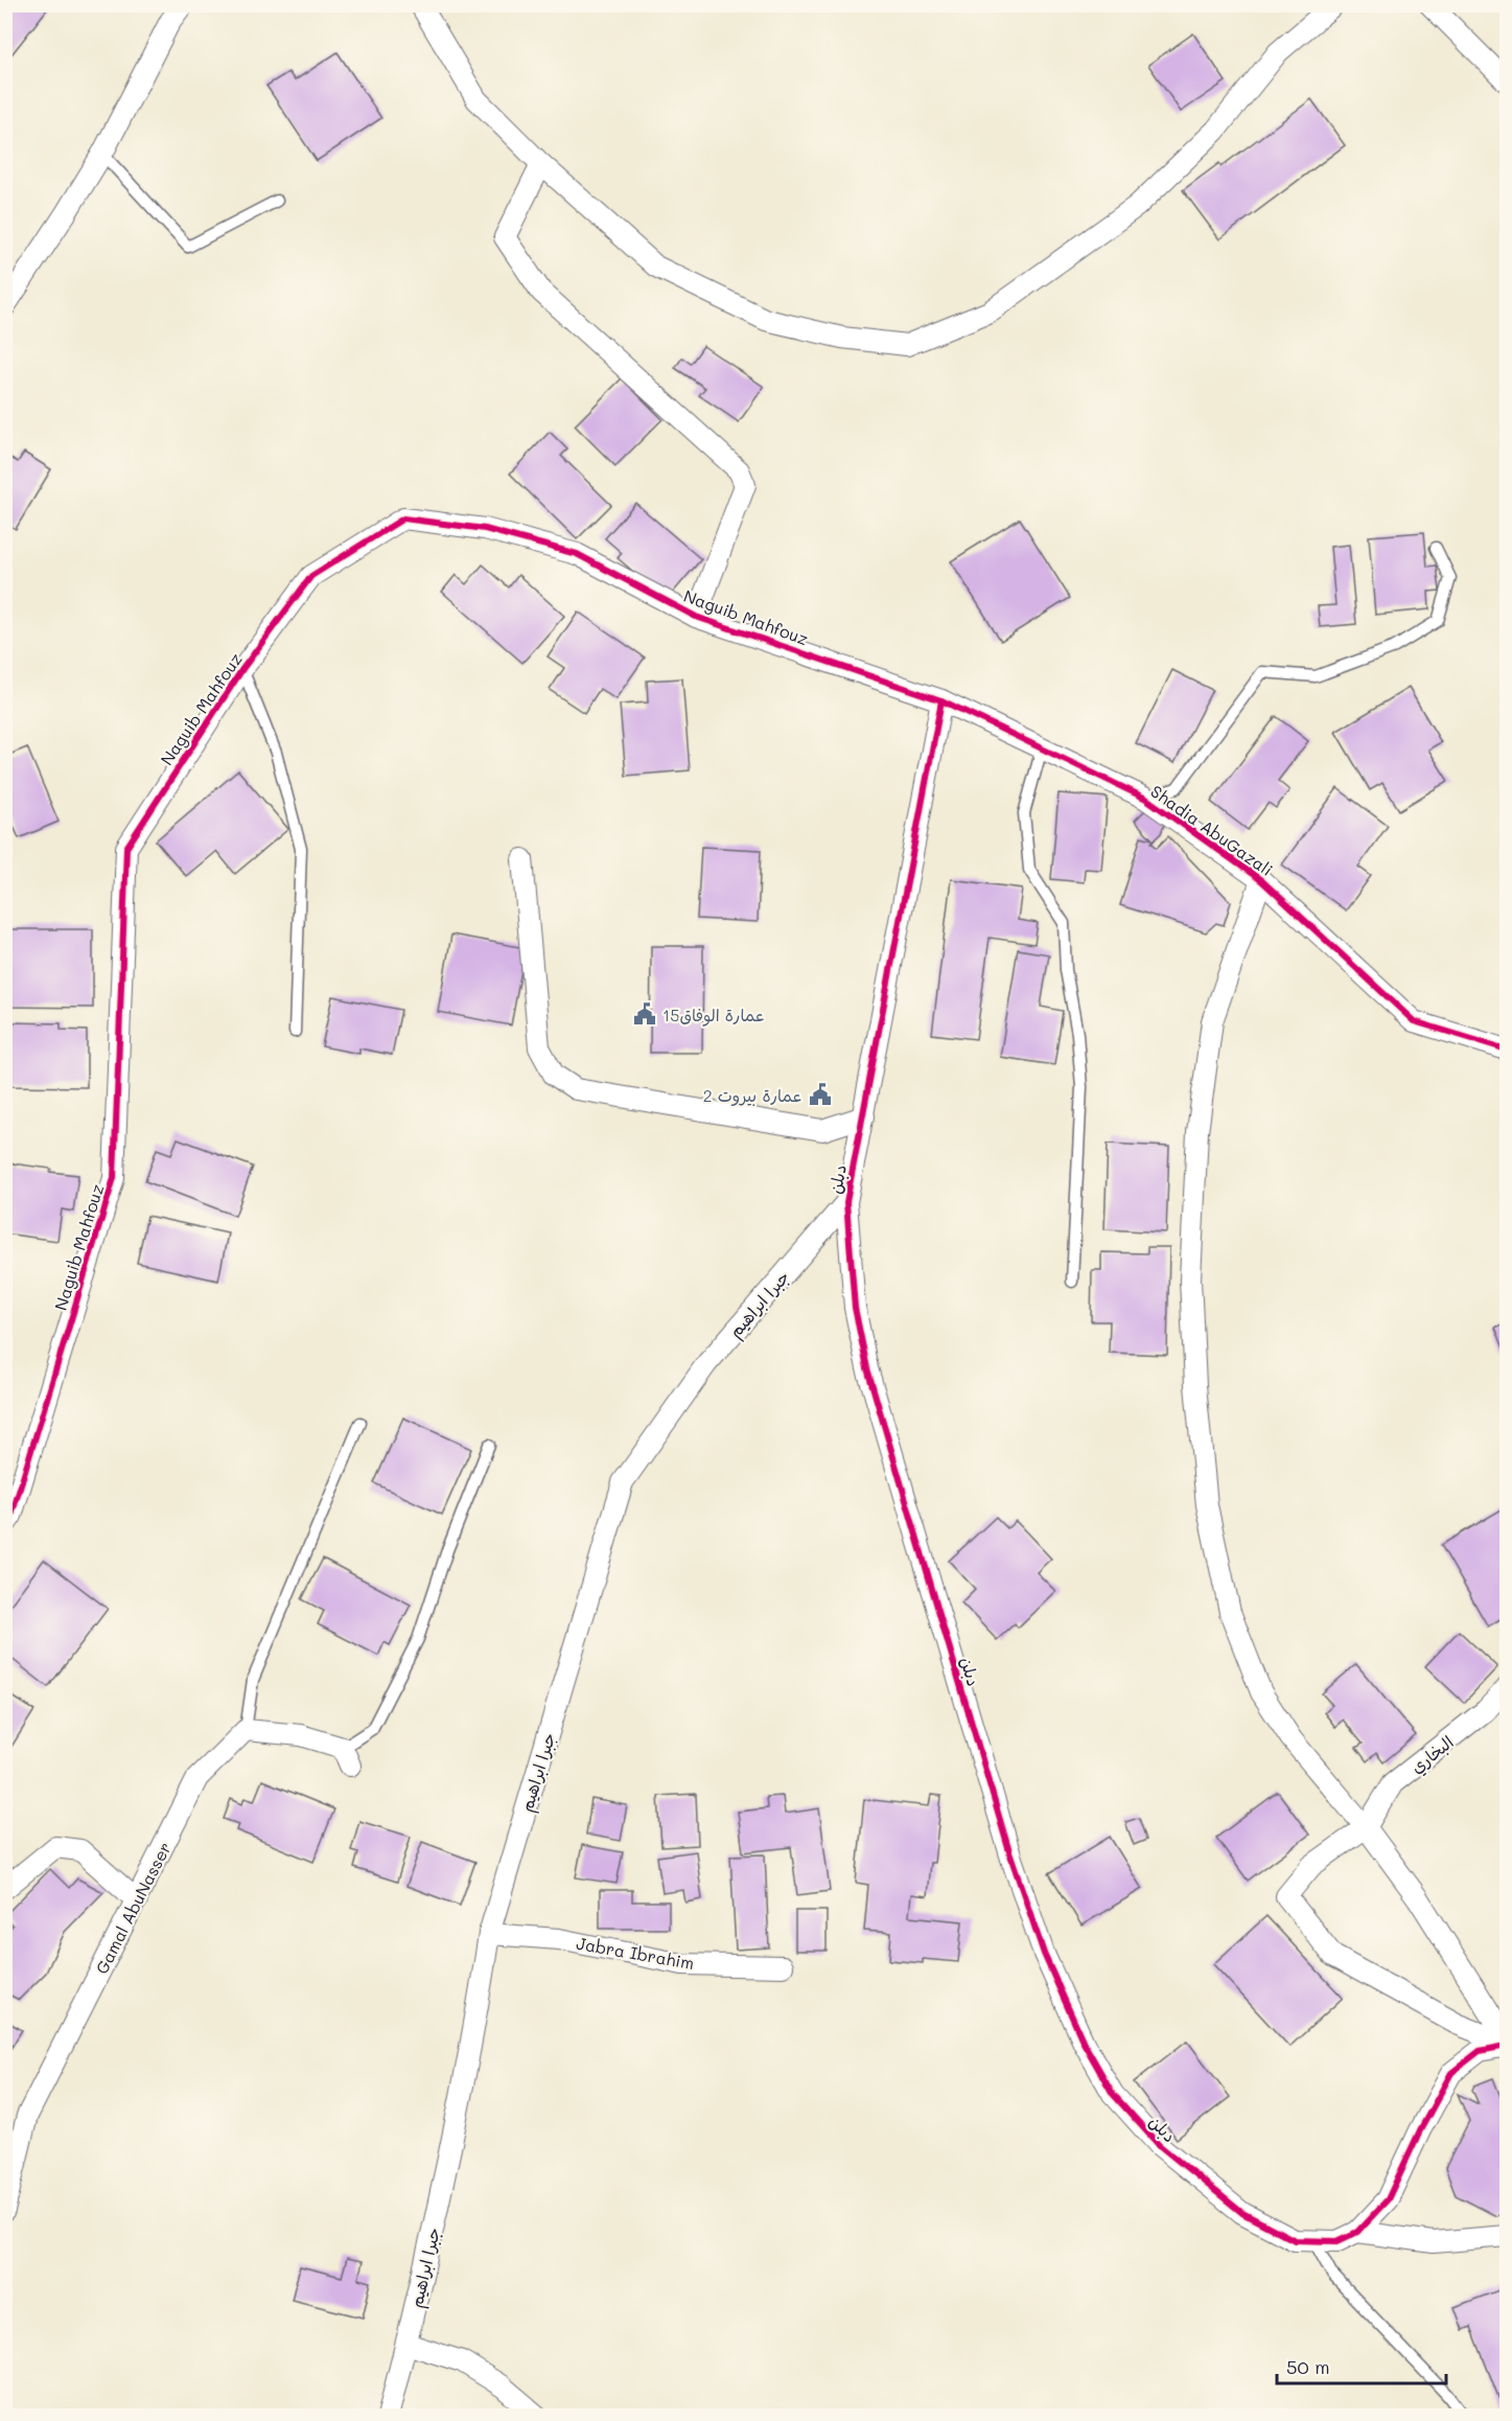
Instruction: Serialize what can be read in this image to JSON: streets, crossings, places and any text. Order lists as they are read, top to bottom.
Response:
{
  "streets": {
    "street": [
      "Naguib Mahfouz",
      "Shadia AbuGazali",
      "دبلن",
      "جبرا ابراهيم",
      "البخاري",
      "Gamal AbuNasser",
      "Jabra Ibrahim"
    ]
  },
  "crossings": [
    ["Naguib Mahfouz", "Shadia AbuGazali"],
    ["Naguib Mahfouz", "دبلن"],
    ["Shadia AbuGazali", "دبلن"],
    ["دبلن", "جبرا ابراهيم"],
    ["جبرا ابراهيم", "Jabra Ibrahim"]
  ],
  "places": {
    "public building": ["عمارة الوفاق15", "عمارة بيروت 2"]
  },
  "scale_bar": "50 m"
}
